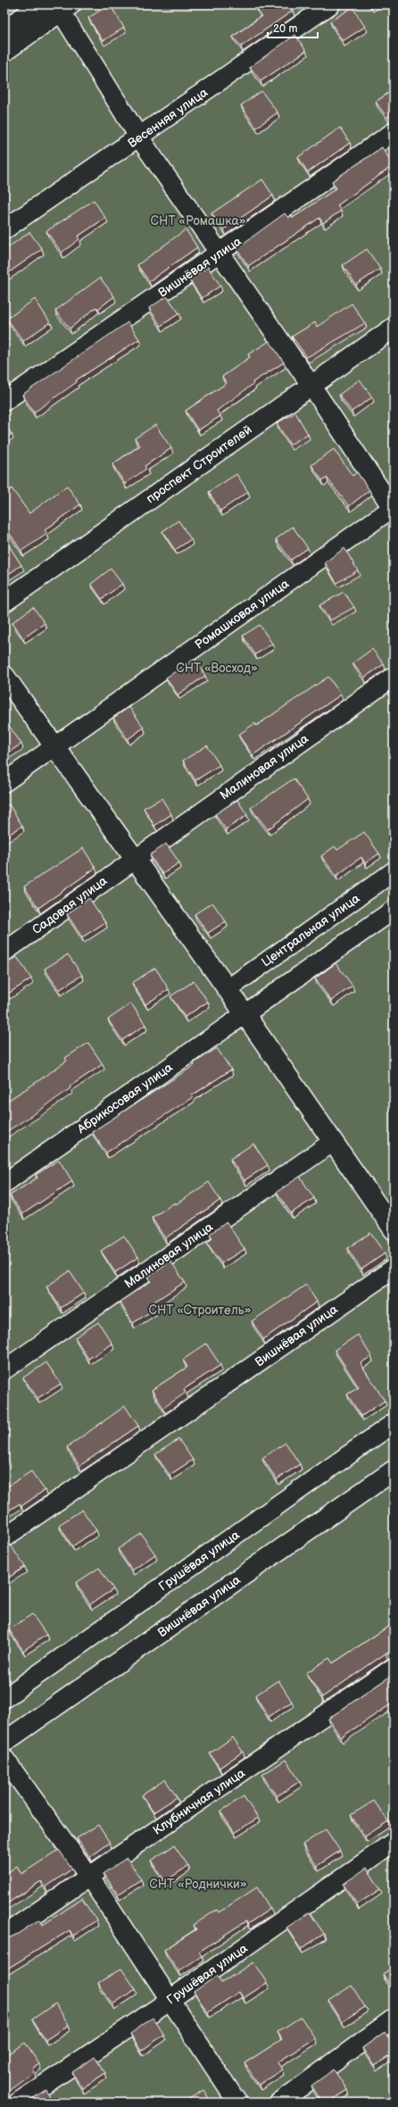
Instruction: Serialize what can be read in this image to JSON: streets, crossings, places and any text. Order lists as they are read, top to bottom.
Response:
{
  "streets": {
    "street": [
      "Весенняя улица",
      "Вишнёвая улица",
      "проспект Строителей",
      "Ромашковая улица",
      "Малиновая улица",
      "Садовая улица",
      "Центральная улица",
      "Абрикосовая улица",
      "Грушёвая улица",
      "Клубничная улица"
    ]
  },
  "crossings": [
    ["Малиновая улица", "Садовая улица"]
  ],
  "parks": [
    "СНТ «Ромашка»",
    "СНТ «Восход»",
    "СНТ «Строитель»",
    "СНТ «Роднички»"
  ],
  "scale_bar": "20 m"
}
